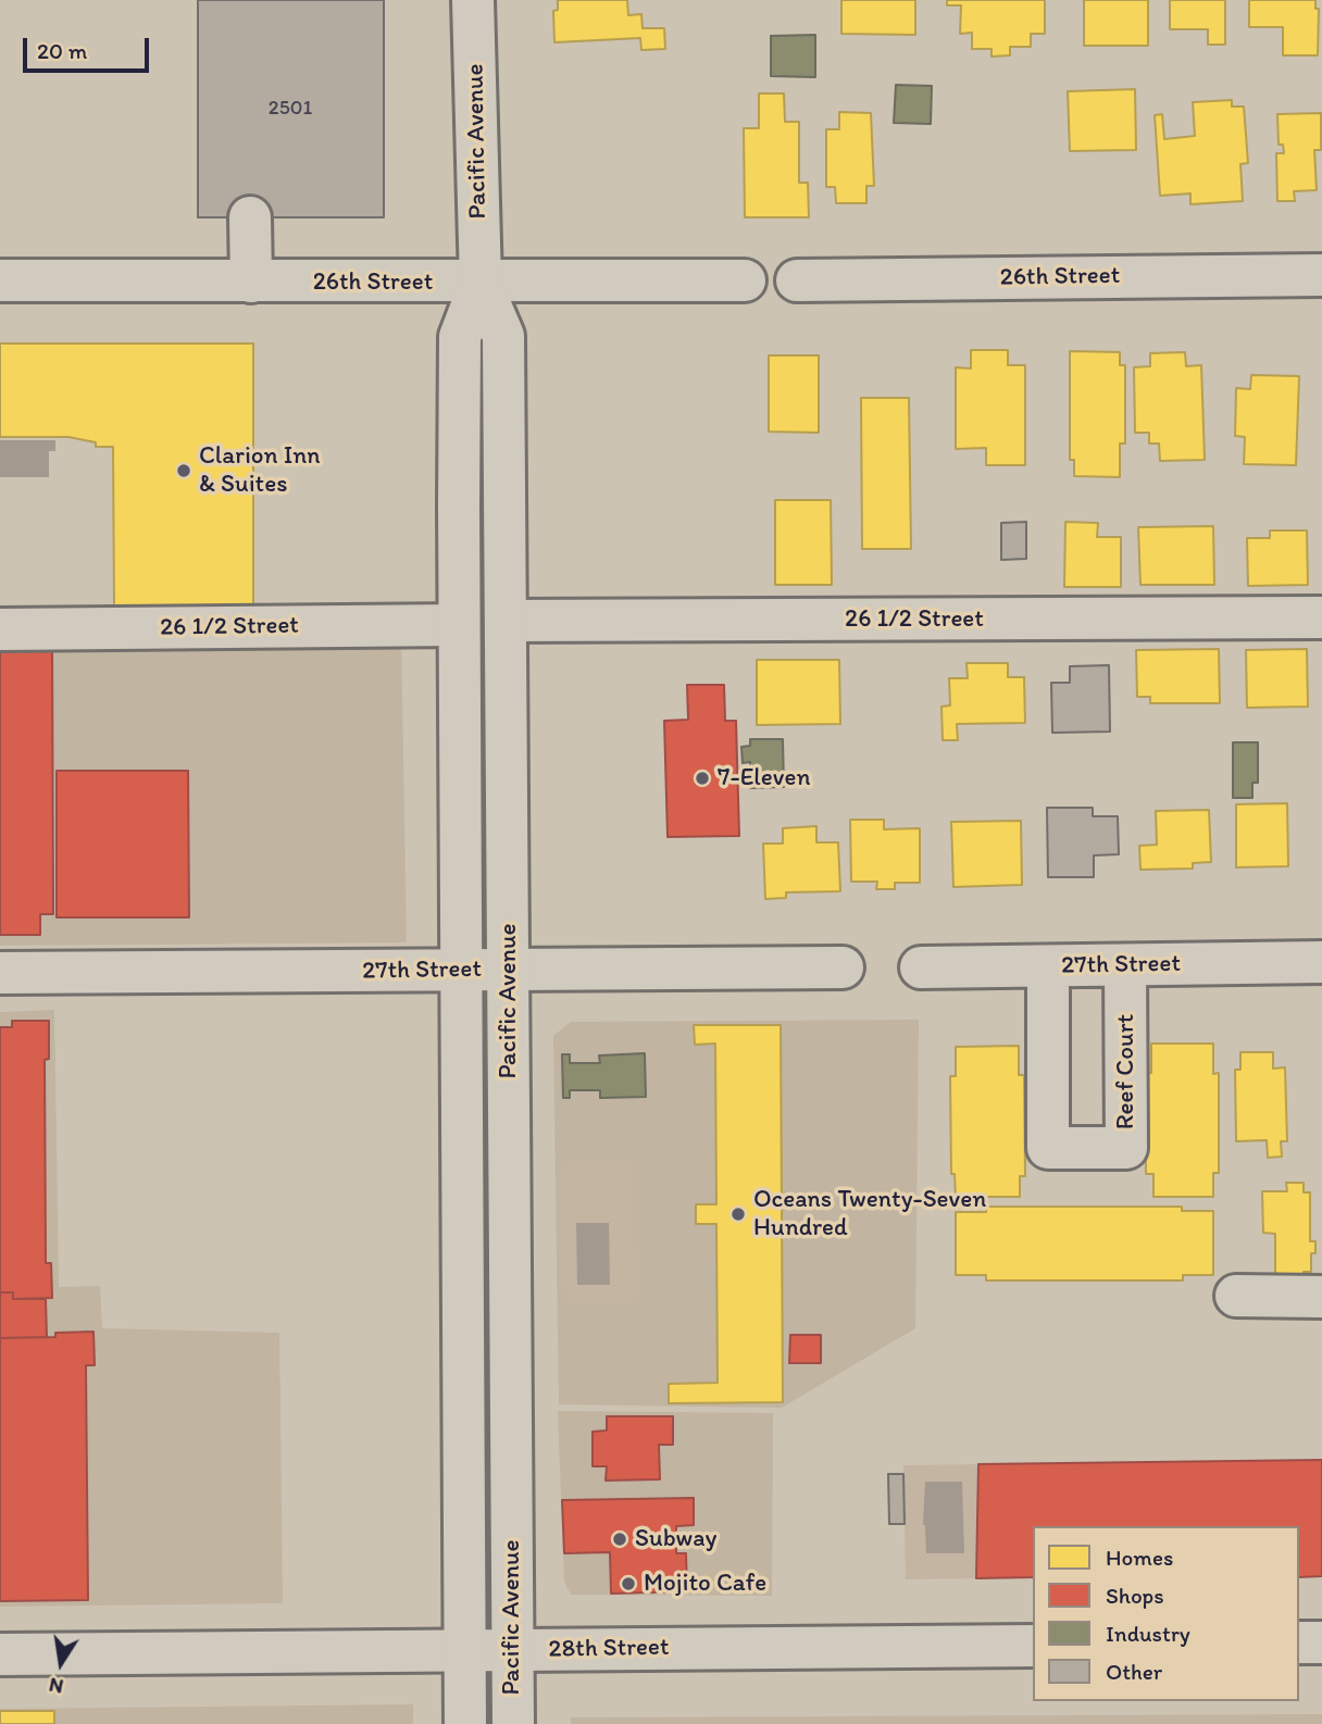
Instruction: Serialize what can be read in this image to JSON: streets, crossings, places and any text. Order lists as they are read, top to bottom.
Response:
{
  "streets": {
    "main road": [
      "Pacific Avenue",
      "26th Street",
      "26 1/2 Street",
      "27th Street",
      "Reef Court",
      "28th Street"
    ]
  },
  "crossings": [
    ["Pacific Avenue", "26th Street"],
    ["Pacific Avenue", "26 1/2 Street"],
    ["Pacific Avenue", "27th Street"],
    ["Pacific Avenue", "28th Street"],
    ["27th Street", "Reef Court"]
  ],
  "places": [
    "Clarion Inn & Suites",
    "7-Eleven",
    "Oceans Twenty-Seven Hundred",
    "Subway",
    "Mojito Cafe"
  ],
  "house_numbers": ["2501"],
  "legend": [
    "Homes",
    "Shops",
    "Industry",
    "Other"
  ],
  "scale_bar": "20 m",
  "north": "bottom"
}
